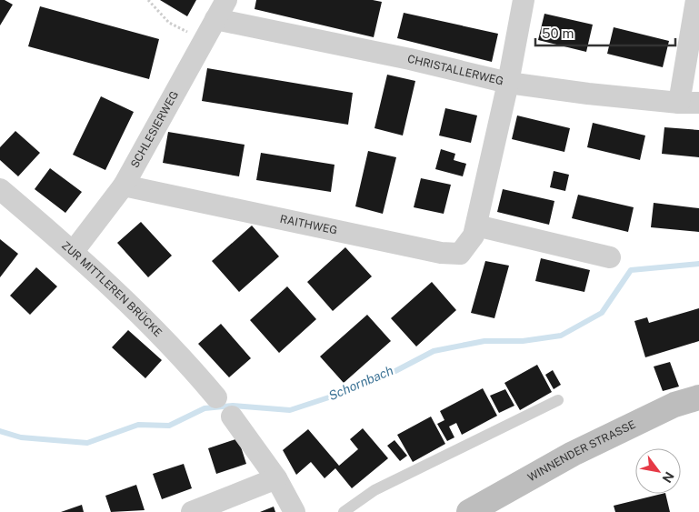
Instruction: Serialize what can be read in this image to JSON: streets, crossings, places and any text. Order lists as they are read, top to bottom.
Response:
{
  "streets": {
    "street": [
      "CHRISTALLERWEG",
      "SCHLESIERWEG",
      "RAITHWEG",
      "ZUR MITTLEREN BRÜCKE",
      "WINNENDER STRASSE"
    ]
  },
  "crossings": [
    ["CHRISTALLERWEG", "SCHLESIERWEG"],
    ["CHRISTALLERWEG", "RAITHWEG"],
    ["SCHLESIERWEG", "RAITHWEG"],
    ["SCHLESIERWEG", "ZUR MITTLEREN BRÜCKE"]
  ],
  "water": ["Schornbach"],
  "scale_bar": "50 m",
  "north": "bottom right"
}
